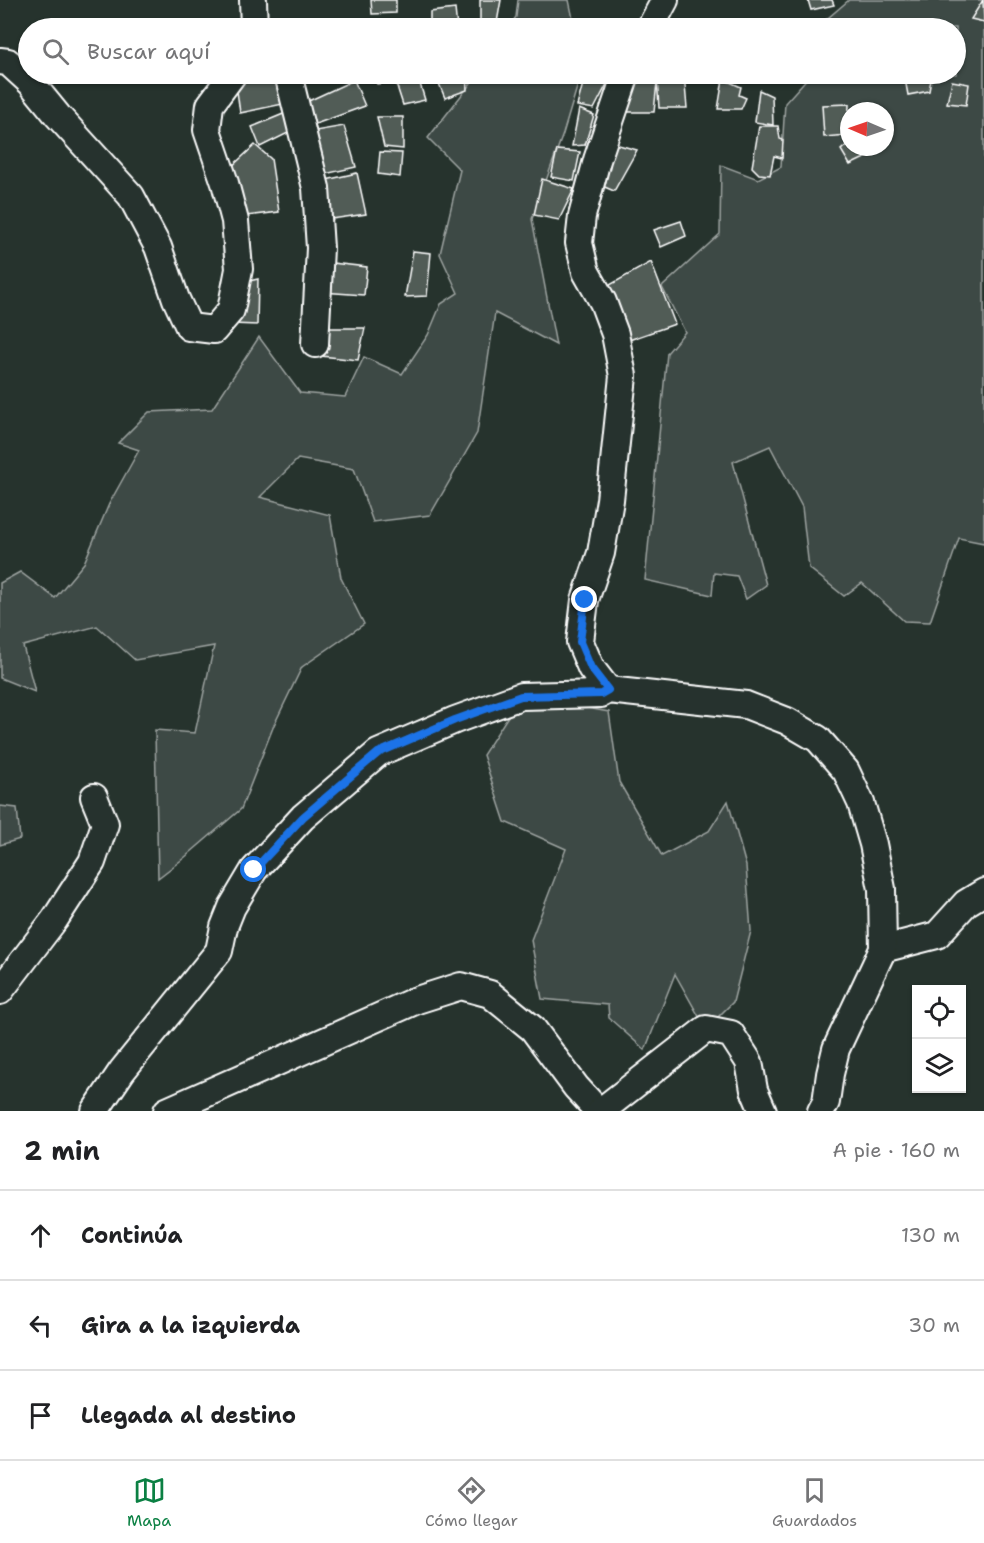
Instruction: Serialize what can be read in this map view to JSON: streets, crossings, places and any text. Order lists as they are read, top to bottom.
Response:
{
  "north": "left",
  "page": {
    "search": "Buscar aquí",
    "heading": ["2 min", "A pie · 160 m"],
    "list": [
      ["Continúa", "130 m"],
      ["Gira a la izquierda", "30 m"],
      "Llegada al destino"
    ],
    "nav": ["Mapa", "Cómo llegar", "Guardados"]
  }
}
